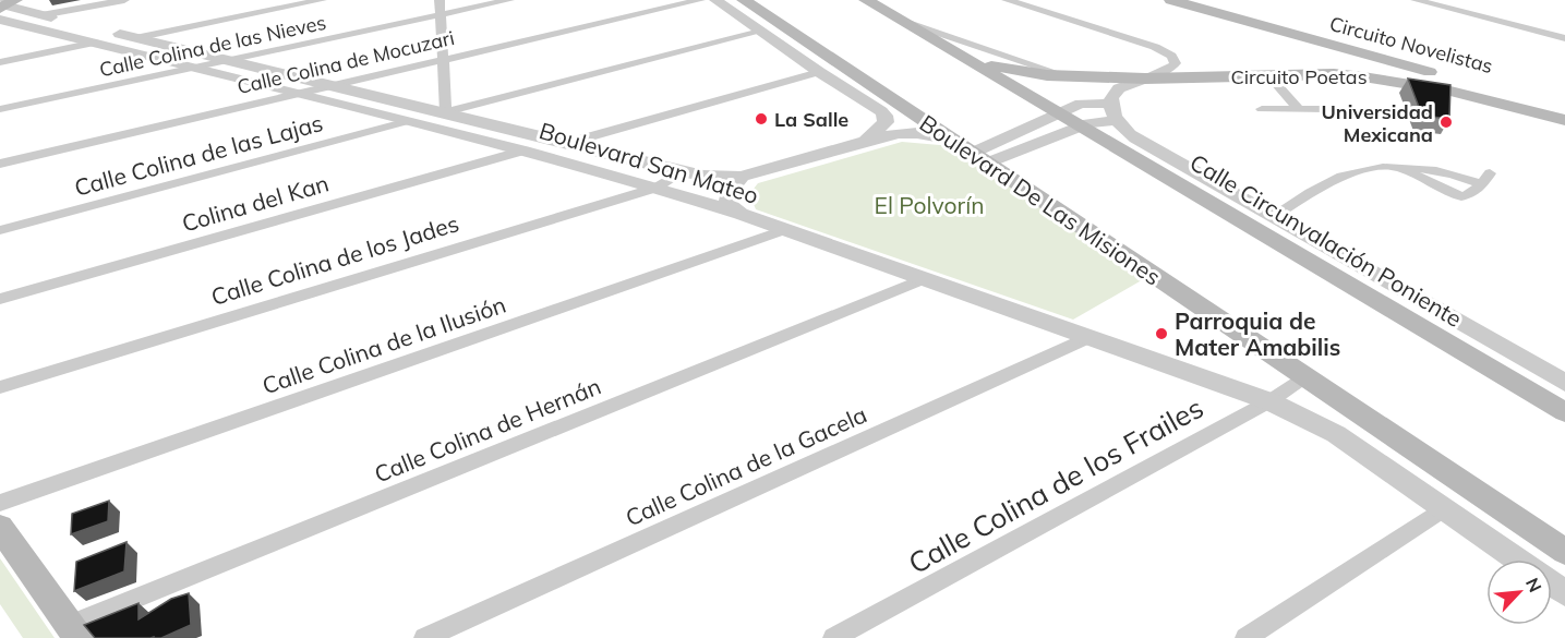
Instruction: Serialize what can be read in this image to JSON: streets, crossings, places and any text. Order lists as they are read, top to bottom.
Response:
{
  "streets": {
    "main road": [
      "Circuito Novelistas",
      "Circuito Poetas",
      "Boulevard De Las Misiones",
      "Calle Circunvalación Poniente"
    ],
    "street": [
      "Calle Colina de las Nieves",
      "Calle Colina de Mocuzari",
      "Calle Colina de las Lajas",
      "Boulevard San Mateo",
      "Colina del Kan",
      "Calle Colina de los Jades",
      "Calle Colina de la Ilusión",
      "Calle Colina de Hernán",
      "Calle Colina de la Gacela",
      "Calle Colina de los Frailes"
    ]
  },
  "crossings": [
    ["Calle Colina de las Nieves", "Boulevard San Mateo"],
    ["Calle Colina de Mocuzari", "Boulevard San Mateo"],
    ["Circuito Poetas", "Calle Circunvalación Poniente"],
    ["Calle Colina de las Lajas", "Boulevard San Mateo"],
    ["Boulevard San Mateo", "Colina del Kan"],
    ["Boulevard San Mateo", "Calle Colina de los Jades"],
    ["Boulevard San Mateo", "Calle Colina de la Ilusión"],
    ["Boulevard San Mateo", "Calle Colina de Hernán"],
    ["Boulevard San Mateo", "Calle Colina de la Gacela"],
    ["Boulevard San Mateo", "Calle Colina de los Frailes"],
    ["Boulevard De Las Misiones", "Calle Colina de los Frailes"]
  ],
  "parks": ["El Polvorín"],
  "places": ["La Salle", "Universidad Mexicana", "Parroquia de Mater Amabilis"],
  "north": "top right"
}
